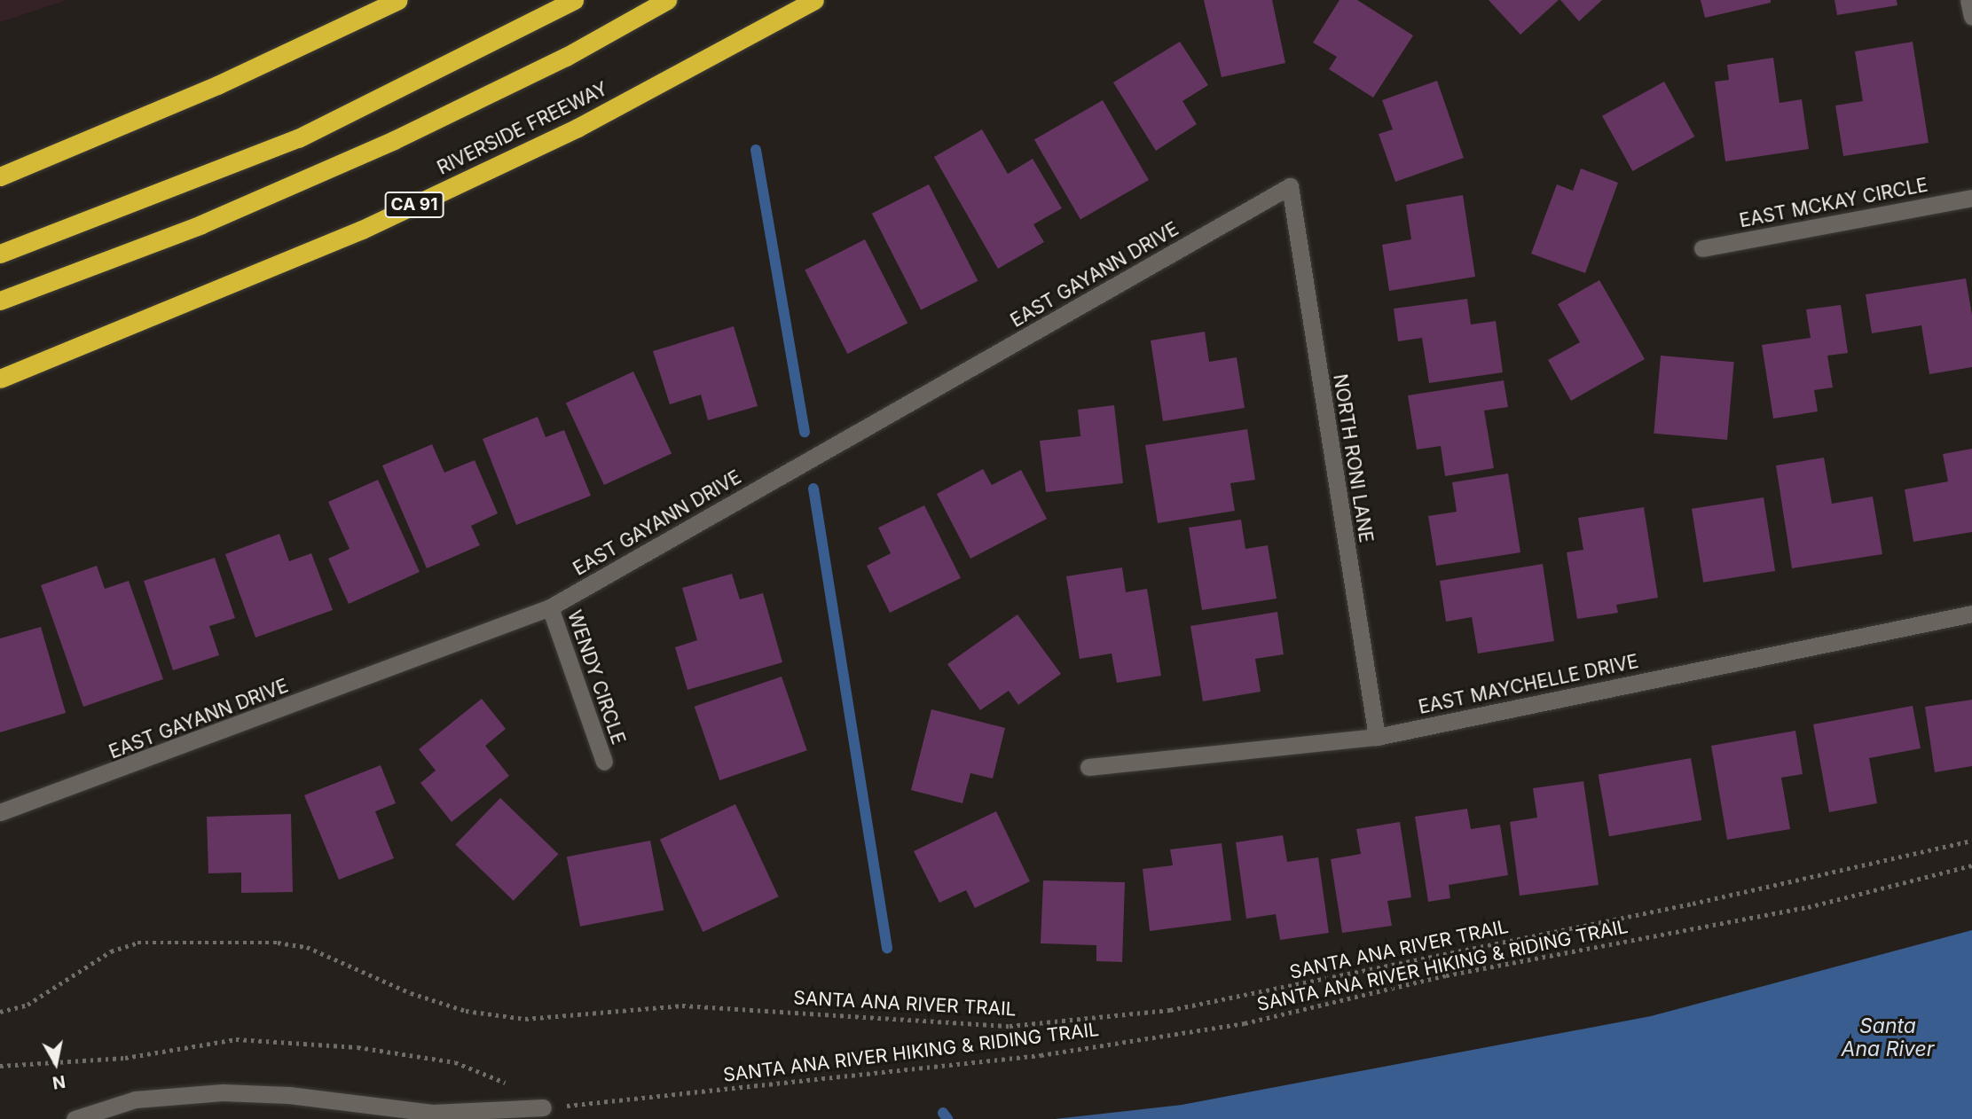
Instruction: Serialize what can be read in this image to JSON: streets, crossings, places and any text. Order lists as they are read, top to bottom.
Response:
{
  "streets": {
    "highway": ["RIVERSIDE FREEWAY", "CA 91"],
    "street": [
      "EAST MCKAY CIRCLE",
      "EAST GAYANN DRIVE",
      "NORTH RONI LANE",
      "WENDY CIRCLE",
      "EAST MAYCHELLE DRIVE"
    ],
    "path": ["SANTA ANA RIVER TRAIL", "SANTA ANA RIVER HIKING & RIDING TRAIL"]
  },
  "crossings": [
    ["EAST GAYANN DRIVE", "NORTH RONI LANE"],
    ["EAST GAYANN DRIVE", "WENDY CIRCLE"],
    ["NORTH RONI LANE", "EAST MAYCHELLE DRIVE"]
  ],
  "water": ["Santa Ana River"],
  "north": "bottom"
}
